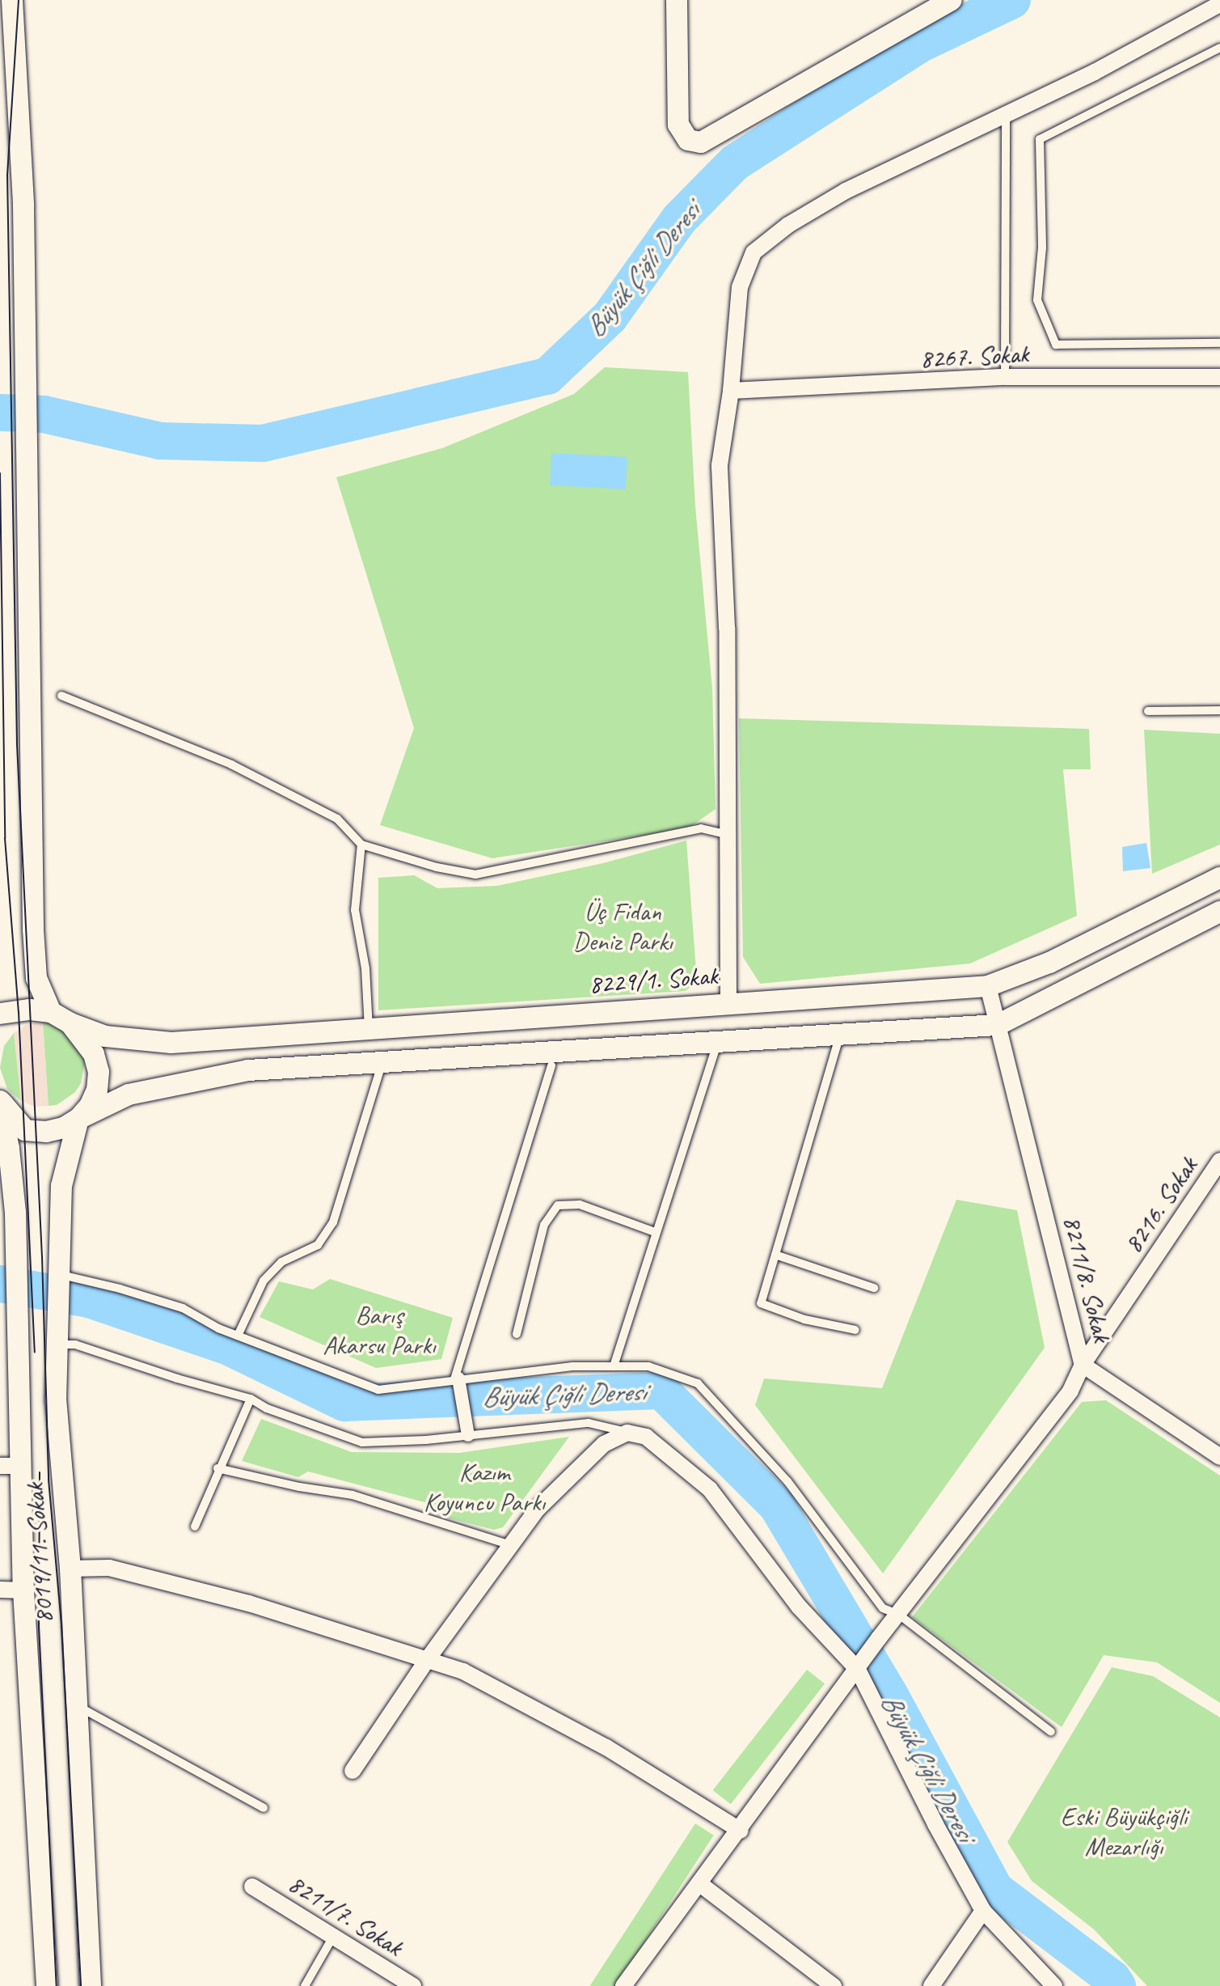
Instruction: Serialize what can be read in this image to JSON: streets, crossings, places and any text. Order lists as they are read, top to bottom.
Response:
{
  "streets": {
    "street": [
      "8267. Sokak",
      "8229/1. Sokak",
      "8216. Sokak",
      "8211/8. Sokak",
      "8019/11. Sokak",
      "8211/7. Sokak"
    ]
  },
  "crossings": [
    ["8229/1. Sokak", "8211/8. Sokak"],
    ["8216. Sokak", "8211/8. Sokak"]
  ],
  "water": ["Büyük Çiğli Deresi"],
  "parks": [
    "Üç Fidan Deniz Parkı",
    "Barış Akarsu Parkı",
    "Kazım Koyuncu Parkı",
    "Eski Büyükçiğli Mezarlığı"
  ]
}
